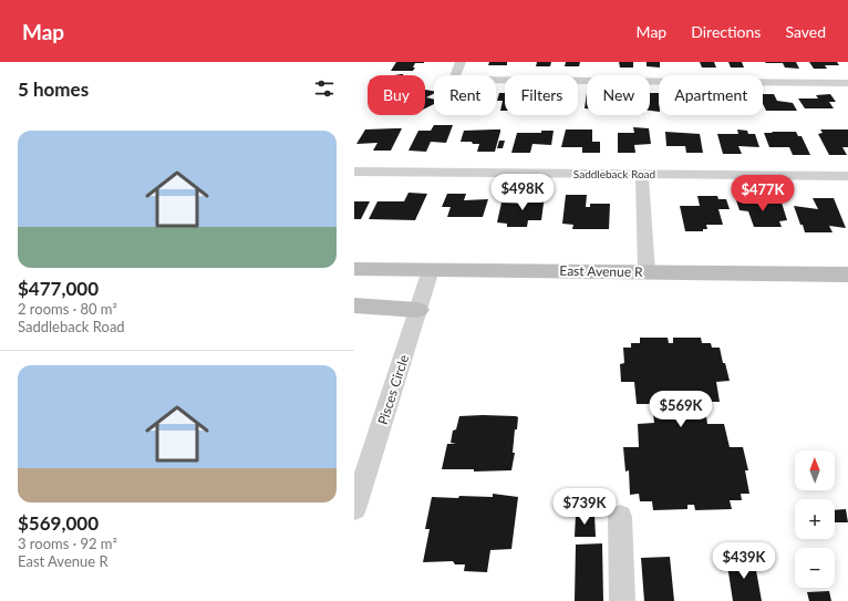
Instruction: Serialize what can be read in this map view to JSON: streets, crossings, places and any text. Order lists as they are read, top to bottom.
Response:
{
  "streets": {
    "main road": ["East Avenue R"],
    "street": ["Saddleback Road", "Pisces Circle"]
  },
  "crossings": [
    ["East Avenue R", "Pisces Circle"]
  ],
  "north": "top",
  "page": {
    "header": "Map",
    "nav": ["Map", "Directions", "Saved"],
    "heading": "5 homes",
    "chip": [
      "Buy",
      "Rent",
      "Filters",
      "New",
      "Apartment"
    ],
    "list": [
      {
        "name": "$477,000",
        "note": "2 rooms · 80 m² · Saddleback Road"
      },
      {
        "name": "$569,000",
        "note": "3 rooms · 92 m² · East Avenue R"
      }
    ],
    "price": [
      "$498K",
      "$477K",
      "$569K",
      "$739K",
      "$439K"
    ],
    "map_buttons": ["+", "−"]
  }
}
